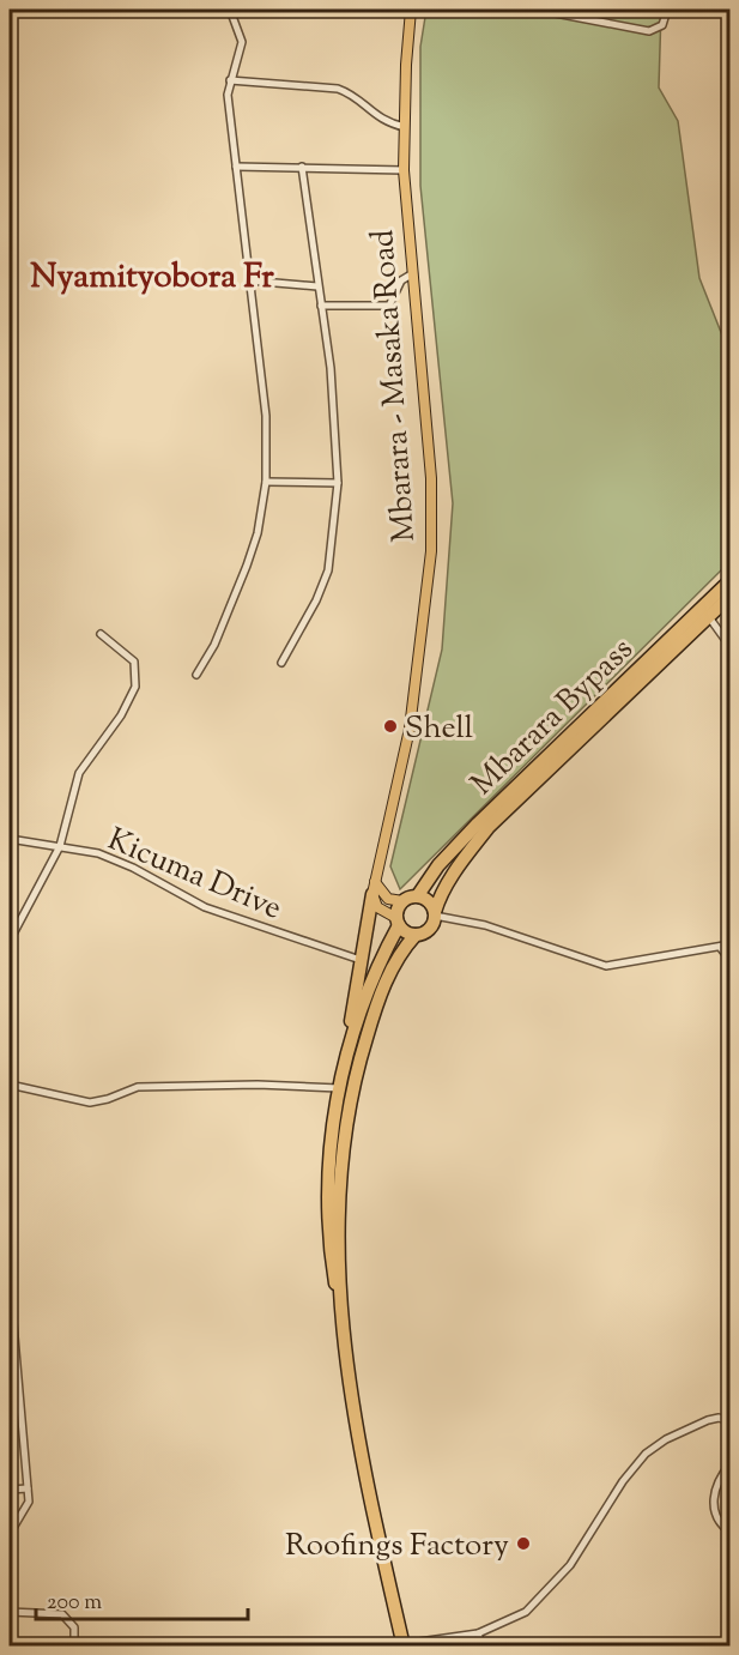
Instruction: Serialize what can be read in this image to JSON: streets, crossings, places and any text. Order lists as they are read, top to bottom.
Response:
{
  "streets": {
    "highway": ["Mbarara Bypass"],
    "main road": ["Mbarara - Masaka Road"],
    "street": ["Kicuma Drive"]
  },
  "districts": ["Nyamityobora Fr"],
  "places": ["Shell", "Roofings Factory"],
  "scale_bar": "200 m"
}
